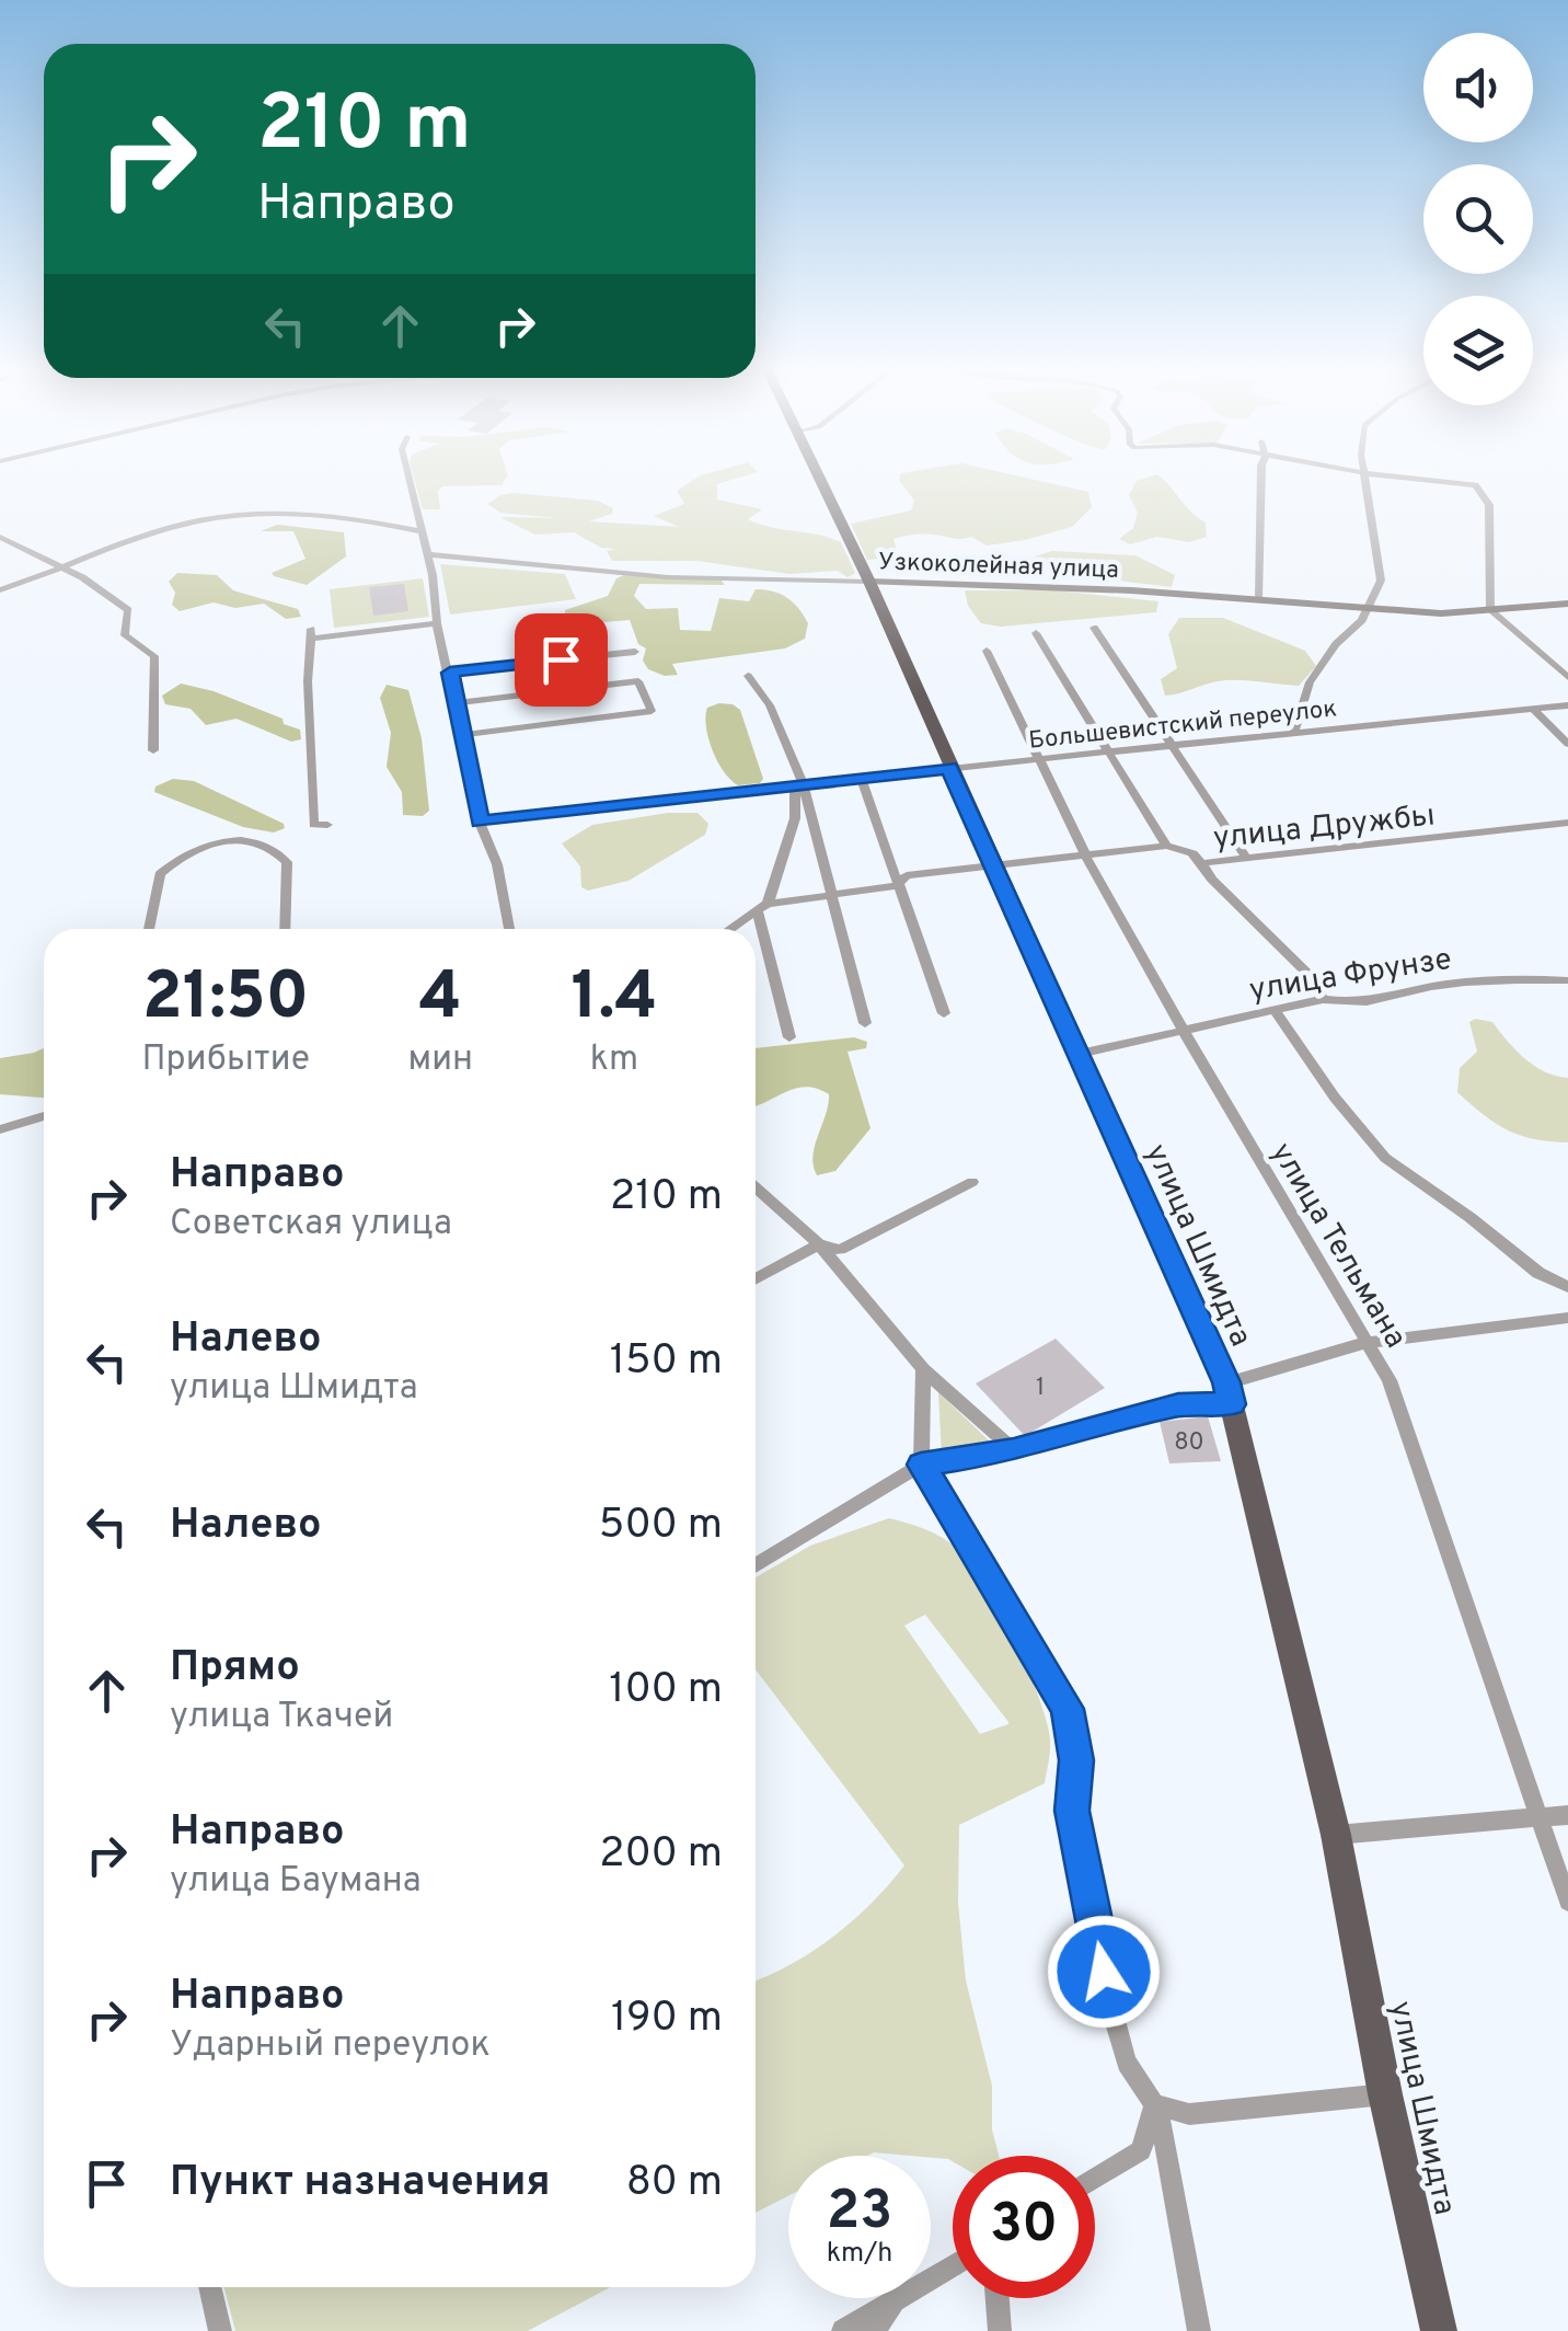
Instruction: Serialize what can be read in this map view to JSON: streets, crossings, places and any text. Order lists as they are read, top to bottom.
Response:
{
  "streets": {
    "main road": ["улица Шмидта"],
    "street": [
      "Узкоколейная улица",
      "Большевистский переулок",
      "улица Дружбы",
      "улица Фрунзе",
      "улица Тельмана"
    ]
  },
  "crossings": [
    ["Узкоколейная улица", "улица Шмидта"],
    ["Большевистский переулок", "улица Шмидта"],
    ["Большевистский переулок", "улица Тельмана"],
    ["улица Фрунзе", "улица Шмидта"],
    ["улица Фрунзе", "улица Тельмана"]
  ],
  "house_numbers": ["1", "80"],
  "page": {
    "turn": ["210 m", "Направо"],
    "eta": [
      "21:50",
      "Прибытие",
      "4",
      "мин",
      "1.4",
      "km"
    ],
    "list": [
      {
        "name": "Направо",
        "note": "Советская улица",
        "value": "210 m"
      },
      {
        "name": "Налево",
        "note": "улица Шмидта",
        "value": "150 m"
      },
      {
        "name": "Налево",
        "value": "500 m"
      },
      {
        "name": "Прямо",
        "note": "улица Ткачей",
        "value": "100 m"
      },
      {
        "name": "Направо",
        "note": "улица Баумана",
        "value": "200 m"
      },
      {
        "name": "Направо",
        "note": "Ударный переулок",
        "value": "190 m"
      },
      {
        "name": "Пункт назначения",
        "value": "80 m"
      }
    ],
    "speed": "23 km/h",
    "limit": "30"
  }
}
